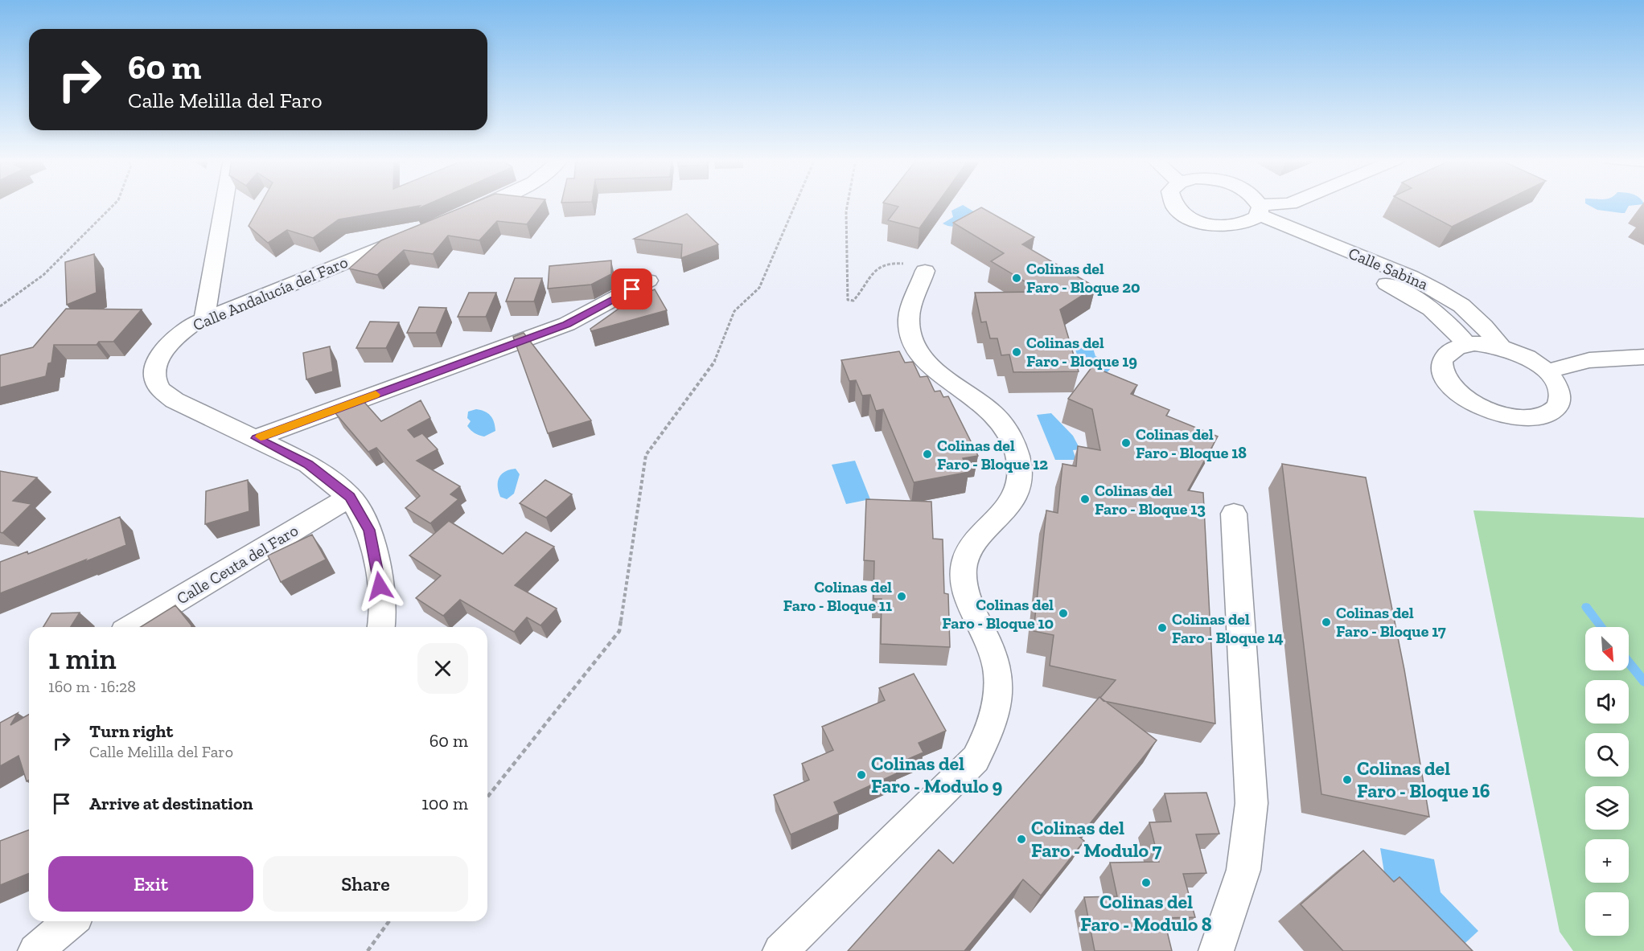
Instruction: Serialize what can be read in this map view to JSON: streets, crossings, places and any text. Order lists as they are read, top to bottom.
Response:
{
  "streets": {
    "street": ["Calle Sabina", "Calle Andalucía del Faro", "Calle Ceuta del Faro"]
  },
  "crossings": [
    ["Calle Andalucía del Faro", "Calle Ceuta del Faro"]
  ],
  "places": [
    "Colinas del Faro - Bloque 20",
    "Colinas del Faro - Bloque 19",
    "Colinas del Faro - Bloque 18",
    "Colinas del Faro - Bloque 12",
    "Colinas del Faro - Bloque 13",
    "Colinas del Faro - Bloque 11",
    "Colinas del Faro - Bloque 10",
    "Colinas del Faro - Bloque 17",
    "Colinas del Faro - Bloque 14",
    "Colinas del Faro - Modulo 9",
    "Colinas del Faro - Bloque 16",
    "Colinas del Faro - Modulo 7",
    "Colinas del Faro - Modulo 8"
  ],
  "north": "bottom right",
  "page": {
    "turn": ["60 m", "Calle Melilla del Faro"],
    "map_buttons": ["+", "−"],
    "heading": ["1 min", "160 m · 16:28"],
    "list": [
      {
        "name": "Turn right",
        "note": "Calle Melilla del Faro",
        "value": "60 m"
      },
      {
        "name": "Arrive at destination",
        "value": "100 m"
      }
    ],
    "buttons": ["Exit", "Share"]
  }
}
